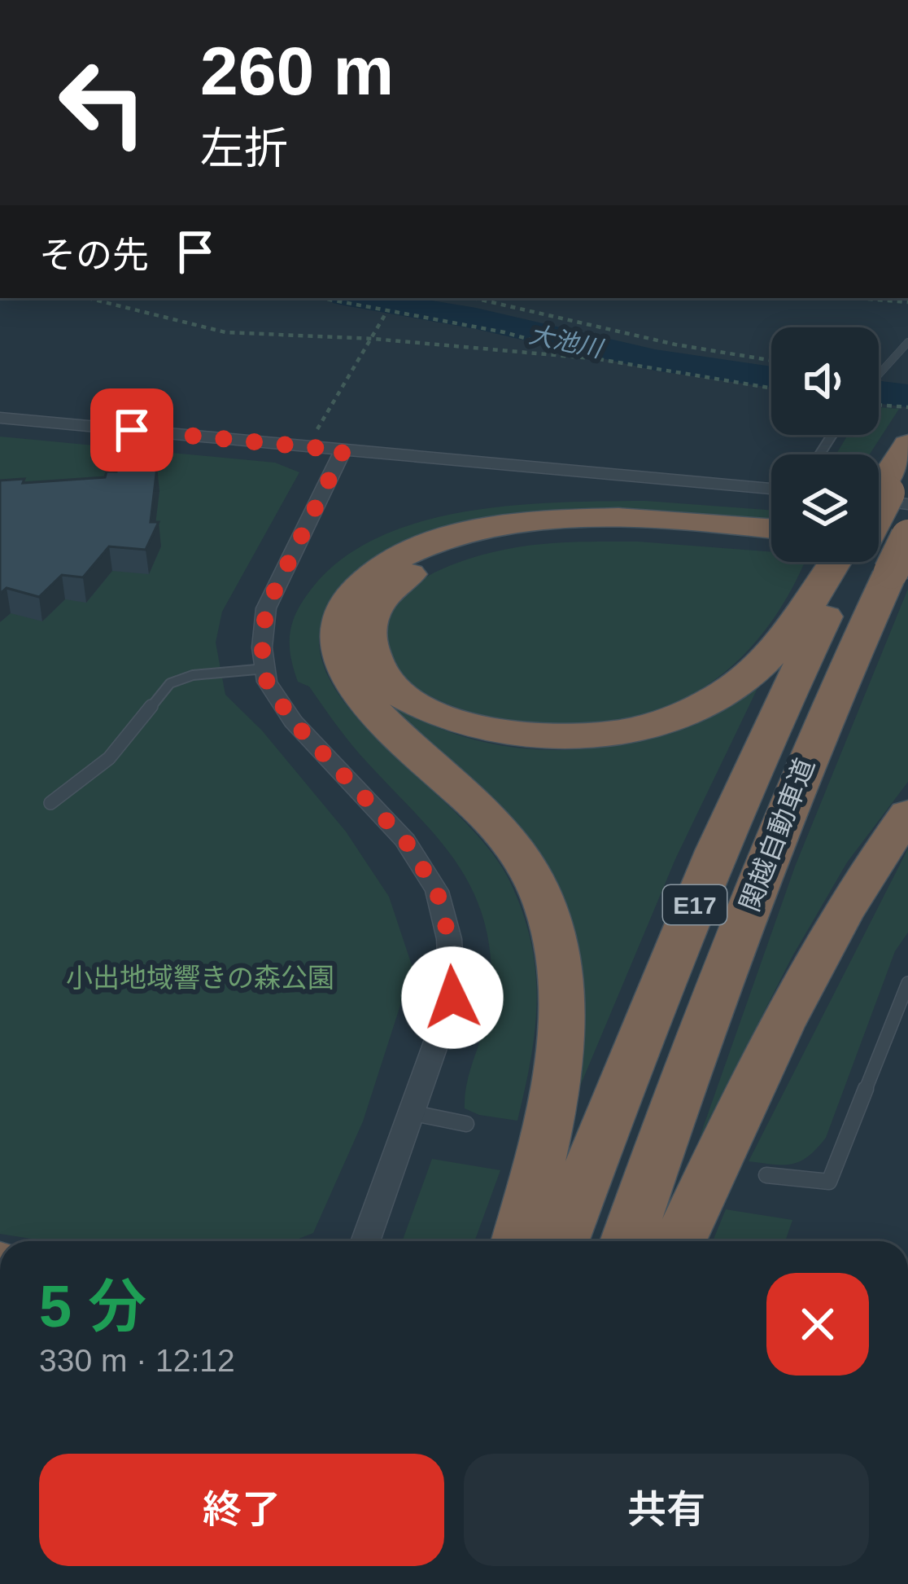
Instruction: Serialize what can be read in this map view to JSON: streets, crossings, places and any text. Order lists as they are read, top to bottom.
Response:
{
  "streets": {
    "highway": ["関越自動車道", "E17"]
  },
  "water": ["大池川"],
  "parks": ["小出地域響きの森公園"],
  "page": {
    "turn": ["260 m", "左折"],
    "then": "その先",
    "heading": ["5 分", "330 m · 12:12"],
    "buttons": ["終了", "共有"]
  }
}
